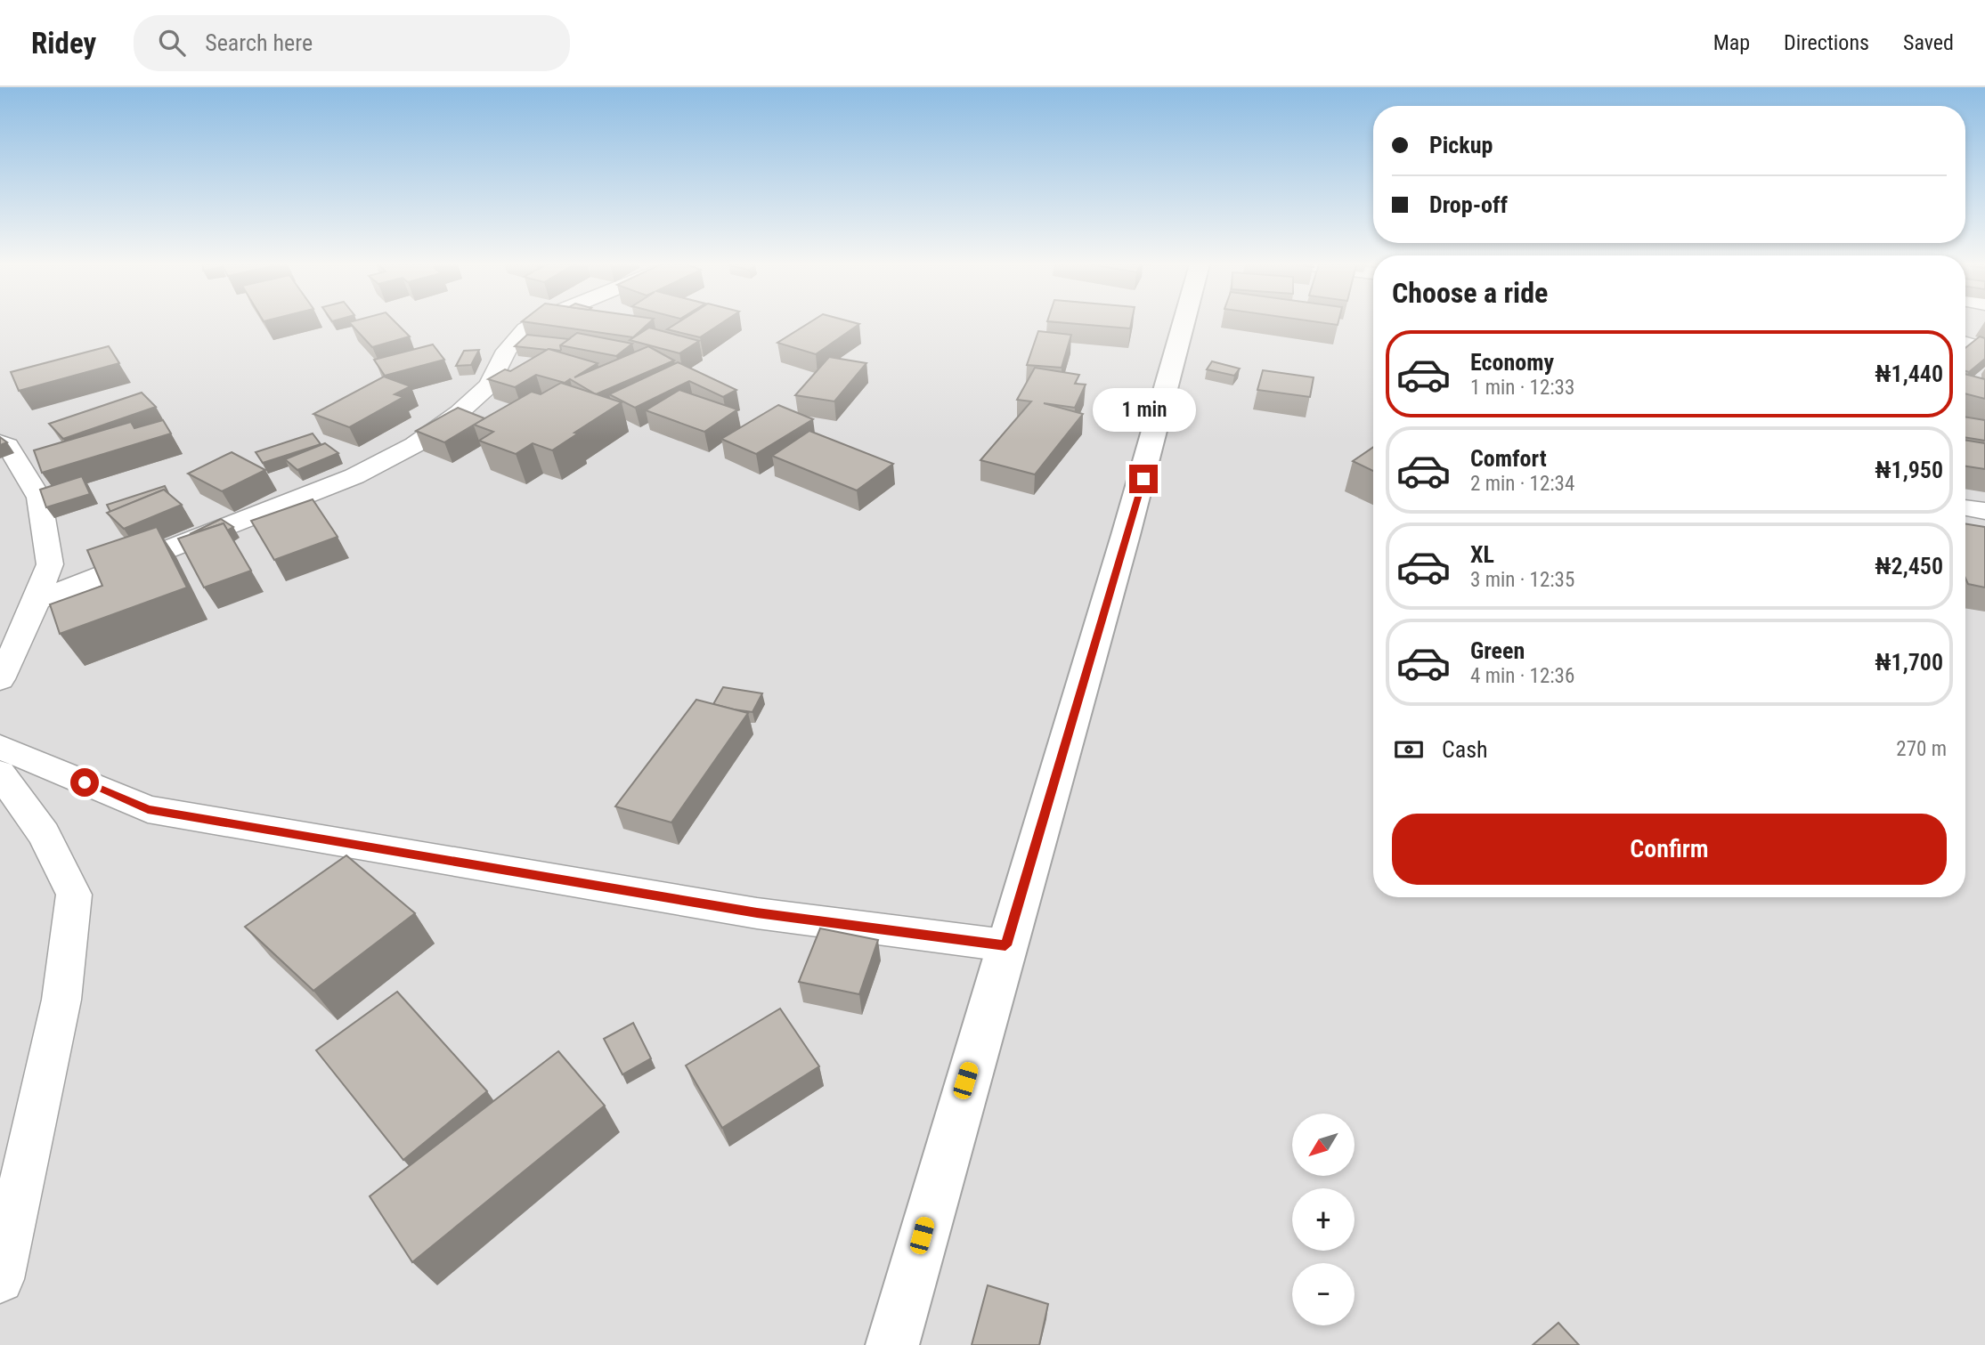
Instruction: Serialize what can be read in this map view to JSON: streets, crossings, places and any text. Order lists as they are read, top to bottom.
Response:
{
  "north": "bottom left",
  "page": {
    "header": "Ridey",
    "search": "Search here",
    "nav": ["Map", "Directions", "Saved"],
    "banner": ["Pickup", "Drop-off"],
    "heading": "Choose a ride",
    "list": [
      {
        "name": "Economy",
        "note": "1 min · 12:33",
        "value": "₦1,440"
      },
      {
        "name": "Comfort",
        "note": "2 min · 12:34",
        "value": "₦1,950"
      },
      {
        "name": "XL",
        "note": "3 min · 12:35",
        "value": "₦2,450"
      },
      {
        "name": "Green",
        "note": "4 min · 12:36",
        "value": "₦1,700"
      }
    ],
    "bubble": "1 min",
    "pay": ["Cash", "270 m"],
    "buttons": "Confirm",
    "map_buttons": ["+", "−"]
  }
}
